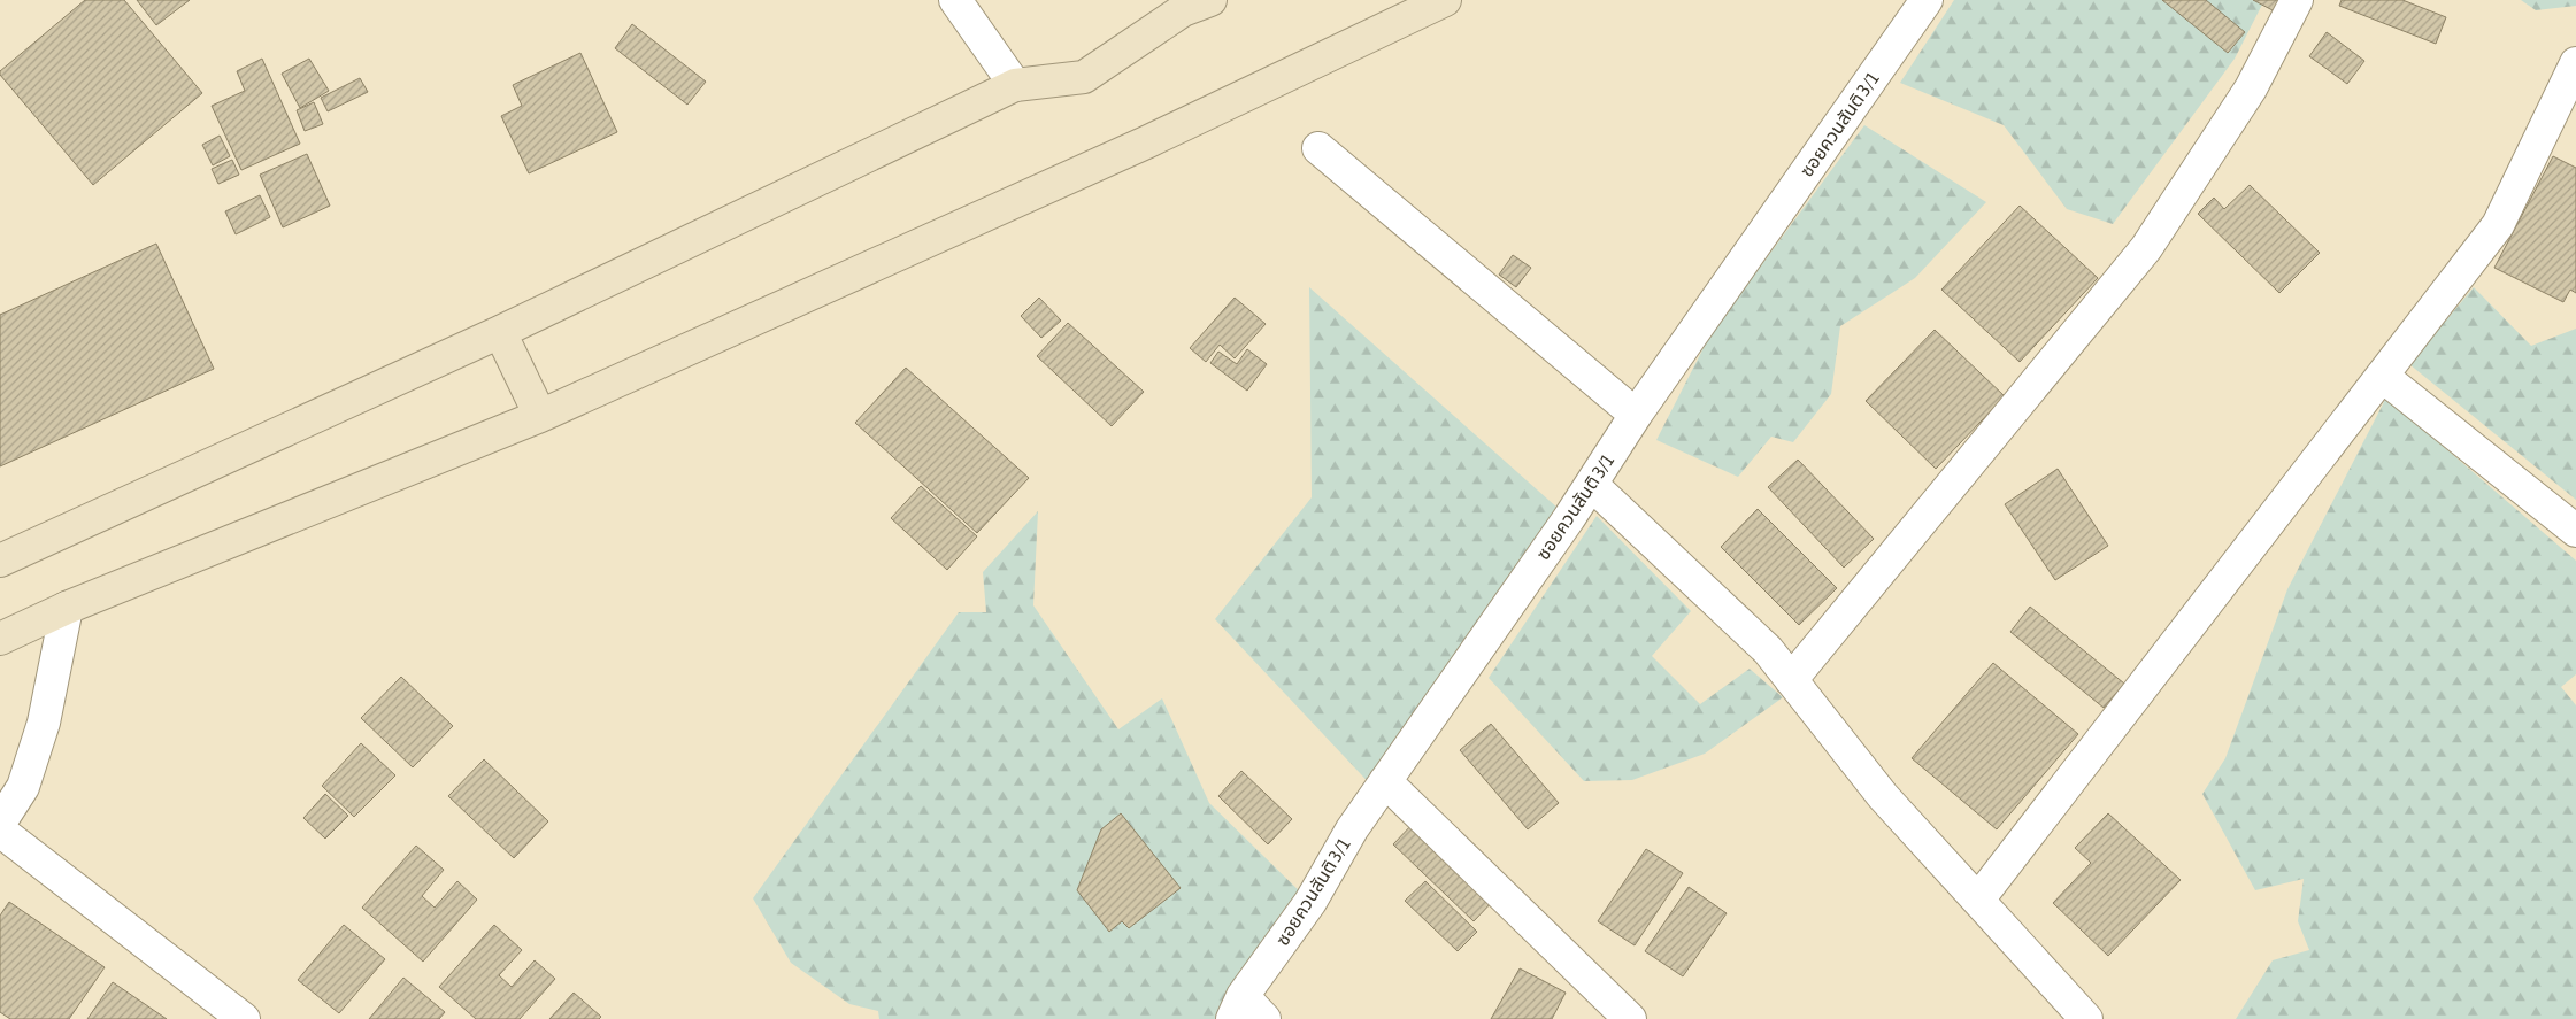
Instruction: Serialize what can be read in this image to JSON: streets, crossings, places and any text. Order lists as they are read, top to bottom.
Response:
{
  "streets": {
    "street": ["ซอยควนสันติ 3/1"]
  }
}
